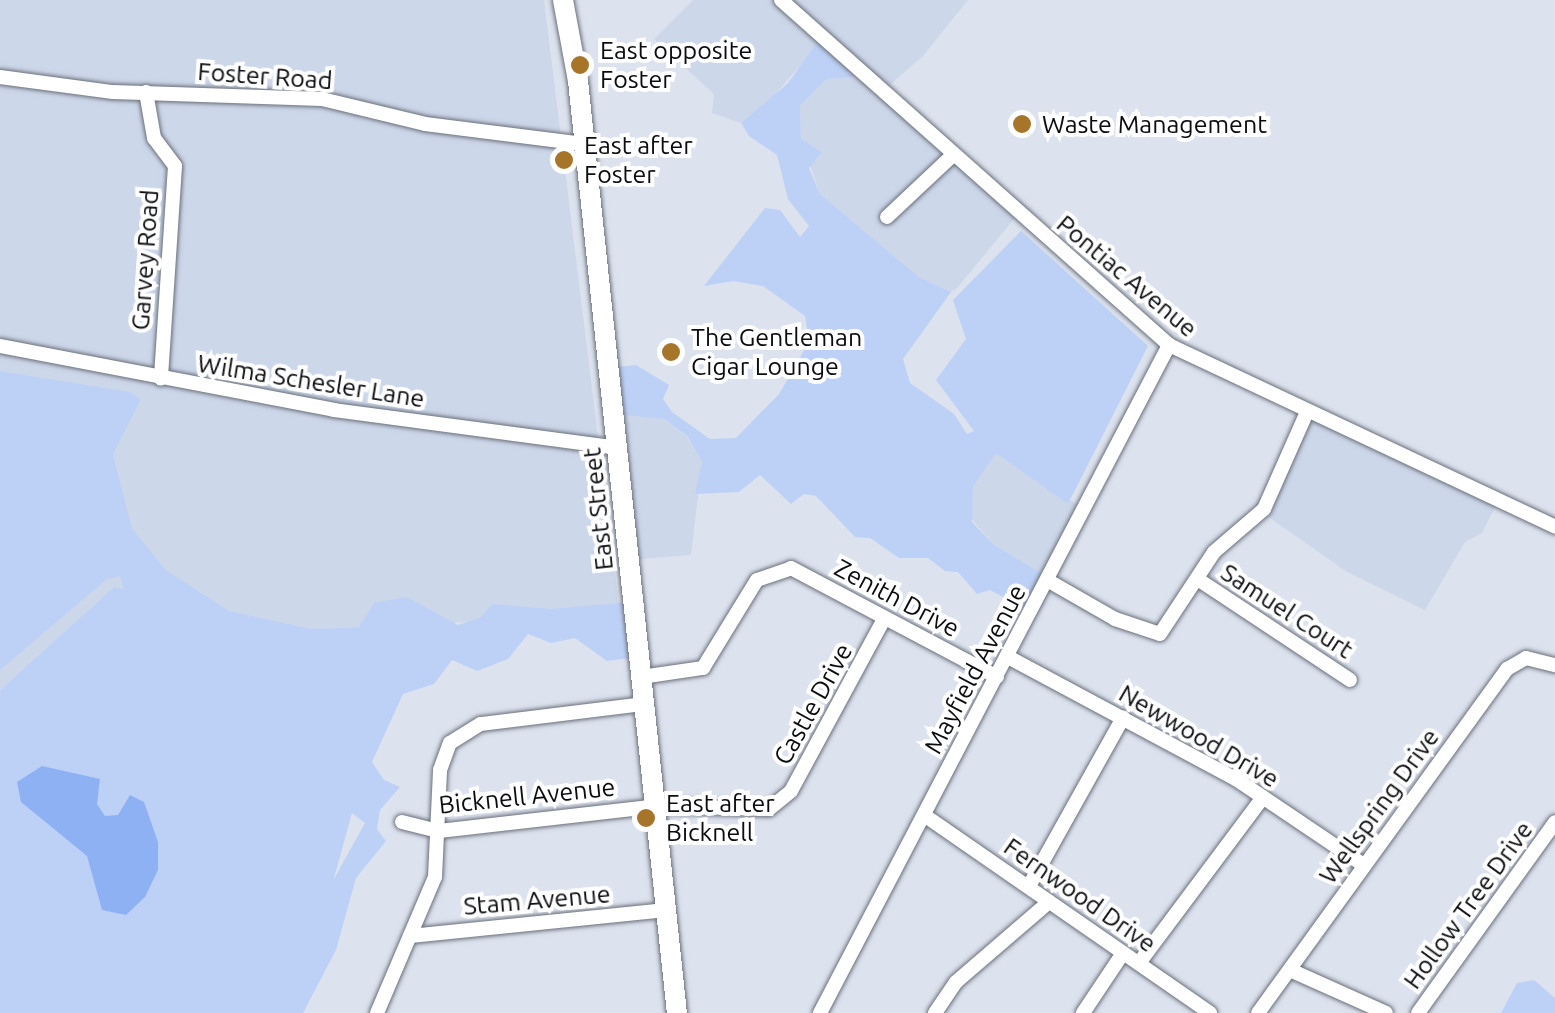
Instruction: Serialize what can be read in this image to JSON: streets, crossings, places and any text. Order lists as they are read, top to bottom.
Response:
{
  "streets": {
    "main road": ["East Street"],
    "street": [
      "Foster Road",
      "Garvey Road",
      "Pontiac Avenue",
      "Wilma Schesler Lane",
      "Zenith Drive",
      "Samuel Court",
      "Mayfield Avenue",
      "Castle Drive",
      "Newwood Drive",
      "Bicknell Avenue",
      "Wellspring Drive",
      "Fernwood Drive",
      "Stam Avenue",
      "Hollow Tree Drive"
    ]
  },
  "crossings": [
    ["Foster Road", "Garvey Road"],
    ["Foster Road", "East Street"],
    ["Garvey Road", "Wilma Schesler Lane"],
    ["Pontiac Avenue", "Mayfield Avenue"],
    ["Wilma Schesler Lane", "East Street"],
    ["East Street", "Zenith Drive"],
    ["East Street", "Castle Drive"],
    ["East Street", "Bicknell Avenue"],
    ["East Street", "Stam Avenue"],
    ["Zenith Drive", "Mayfield Avenue"],
    ["Zenith Drive", "Castle Drive"],
    ["Mayfield Avenue", "Newwood Drive"],
    ["Mayfield Avenue", "Fernwood Drive"],
    ["Castle Drive", "Bicknell Avenue"],
    ["Newwood Drive", "Wellspring Drive"]
  ],
  "places": [
    "East opposite Foster",
    "Waste Management",
    "East after Foster",
    "The Gentleman Cigar Lounge",
    "East after Bicknell"
  ]
}
